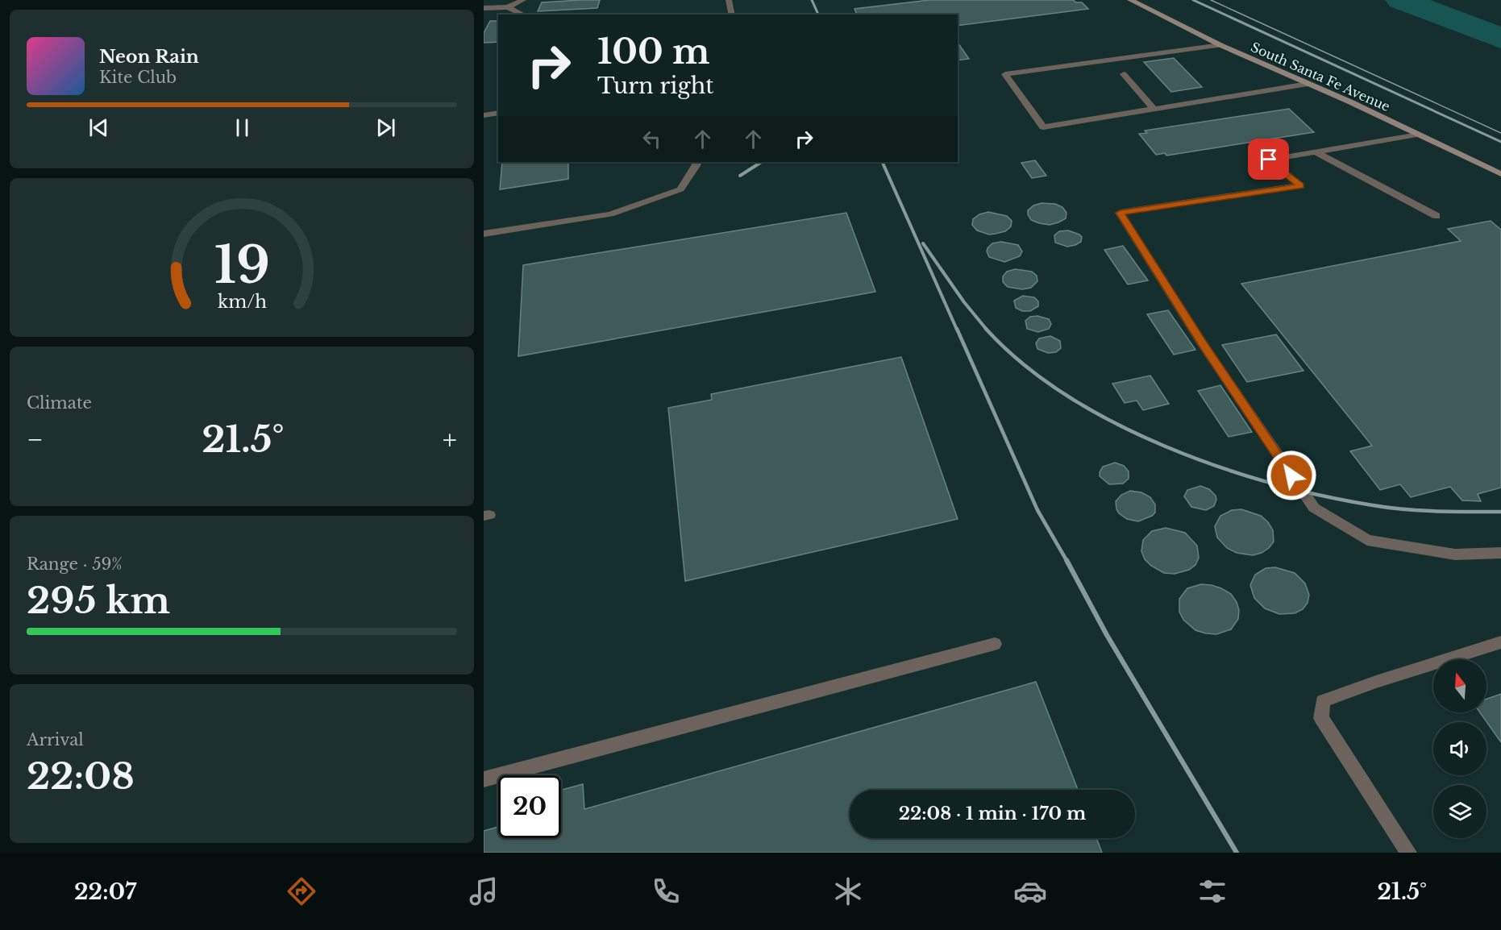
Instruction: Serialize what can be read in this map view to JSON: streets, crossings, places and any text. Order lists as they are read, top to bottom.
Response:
{
  "streets": {
    "main road": ["South Santa Fe Avenue"]
  },
  "north": "top",
  "page": {
    "turn": ["100 m", "Turn right"],
    "song": ["Neon Rain", "Kite Club"],
    "tile": [
      "Climate",
      ["Range · 59%", "295 km"],
      ["Arrival", "22:08"]
    ],
    "heat": ["−", "21.5°", "+"],
    "limit": "20",
    "trip": "22:08 · 1 min · 170 m",
    "tabs": ["22:07", "21.5°"],
    "gauge": ["19", "km/h"]
  }
}
